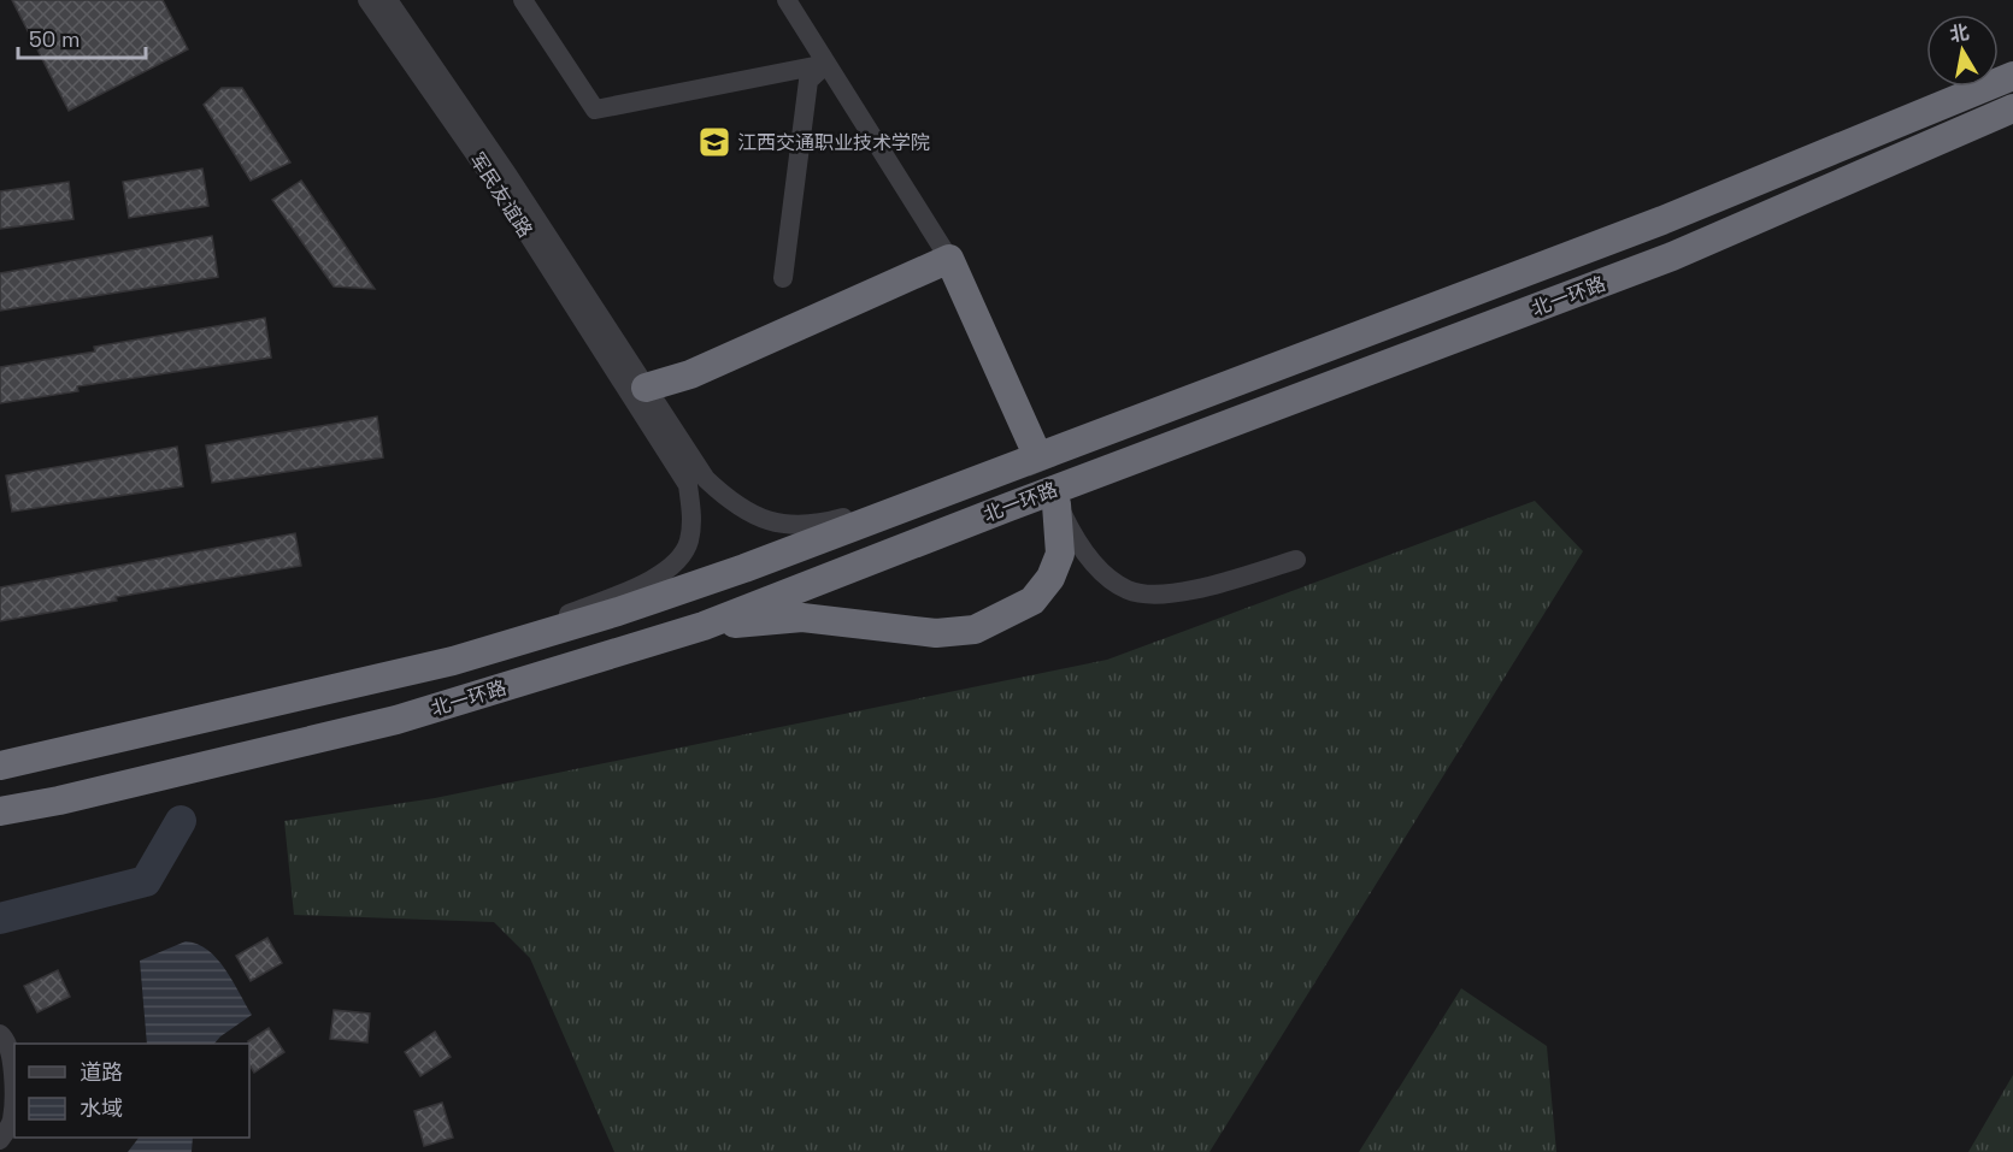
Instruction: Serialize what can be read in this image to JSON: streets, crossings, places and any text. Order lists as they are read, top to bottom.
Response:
{
  "streets": {
    "highway": ["北一环路"],
    "street": ["军民友谊路"]
  },
  "places": {
    "school or university": ["江西交通职业技术学院"]
  },
  "legend": ["道路", "水域"],
  "scale_bar": "50 m",
  "north": "top"
}
